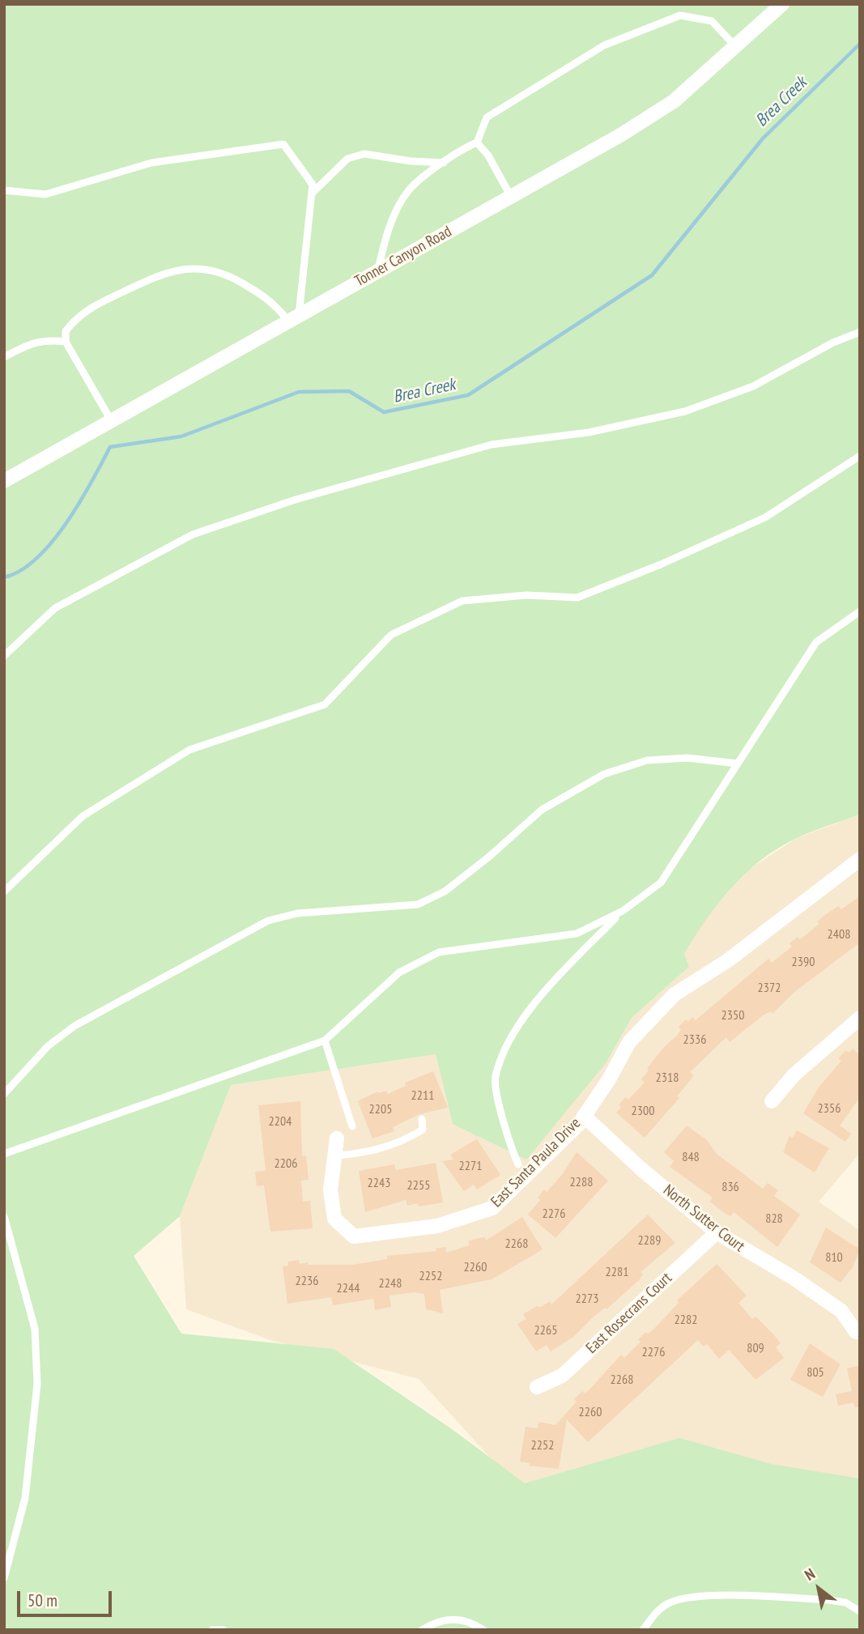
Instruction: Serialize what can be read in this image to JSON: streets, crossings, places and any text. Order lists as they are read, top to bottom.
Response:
{
  "streets": {
    "street": [
      "Tonner Canyon Road",
      "East Santa Paula Drive",
      "North Sutter Court",
      "East Rosecrans Court"
    ]
  },
  "crossings": [
    ["East Santa Paula Drive", "North Sutter Court"],
    ["North Sutter Court", "East Rosecrans Court"]
  ],
  "water": ["Brea Creek"],
  "house_numbers": [
    "2408",
    "2390",
    "2372",
    "2350",
    "2336",
    "2318",
    "2211",
    "2356",
    "2205",
    "2300",
    "2204",
    "848",
    "2206",
    "2271",
    "2288",
    "2243",
    "2255",
    "836",
    "2276",
    "828",
    "2289",
    "2268",
    "810",
    "2260",
    "2281",
    "2252",
    "2236",
    "2248",
    "2244",
    "2273",
    "2282",
    "2265",
    "809",
    "2276",
    "805",
    "2268",
    "2260",
    "2252"
  ],
  "scale_bar": "50 m",
  "north": "top left"
}
